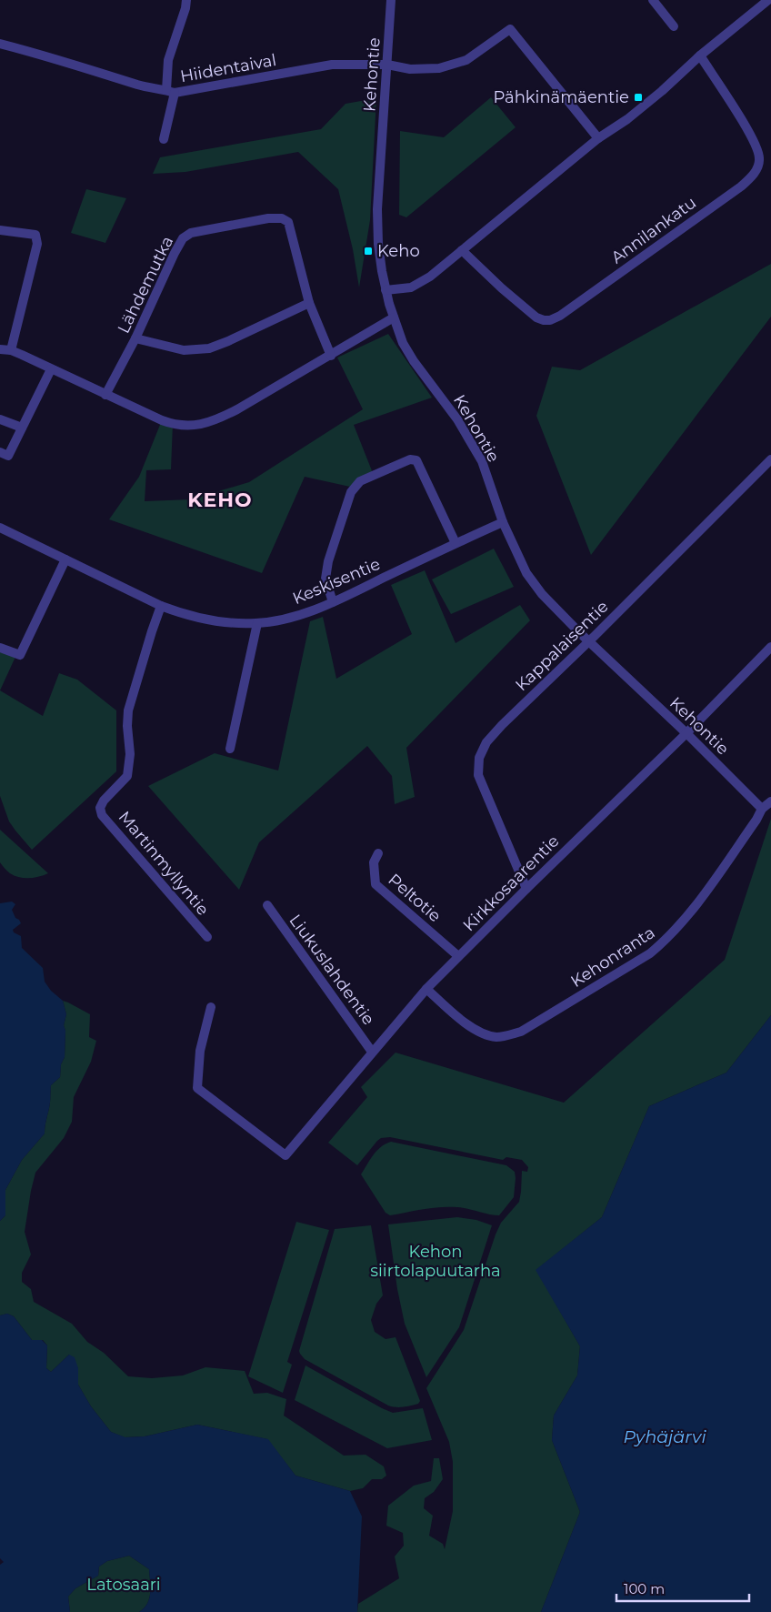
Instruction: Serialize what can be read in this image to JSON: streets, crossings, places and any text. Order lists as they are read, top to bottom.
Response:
{
  "streets": {
    "street": [
      "Hiidentaival",
      "Kehontie",
      "Annilankatu",
      "Lähdemutka",
      "Keskisentie",
      "Kappalaisentie",
      "Martinmyllyntie",
      "Kirkkosaarentie",
      "Peltotie",
      "Kehonranta",
      "Liukuslahdentie"
    ]
  },
  "crossings": [
    ["Hiidentaival", "Kehontie"],
    ["Kehontie", "Keskisentie"],
    ["Kehontie", "Kappalaisentie"],
    ["Kehontie", "Kirkkosaarentie"],
    ["Kehontie", "Kehonranta"],
    ["Keskisentie", "Martinmyllyntie"],
    ["Kappalaisentie", "Kirkkosaarentie"],
    ["Kirkkosaarentie", "Peltotie"],
    ["Kirkkosaarentie", "Kehonranta"],
    ["Kirkkosaarentie", "Liukuslahdentie"]
  ],
  "districts": ["KEHO"],
  "water": ["Pyhäjärvi"],
  "parks": ["Kehon siirtolapuutarha", "Latosaari"],
  "places": {
    "transit": ["Pähkinämäentie", "Keho"]
  },
  "scale_bar": "100 m"
}
